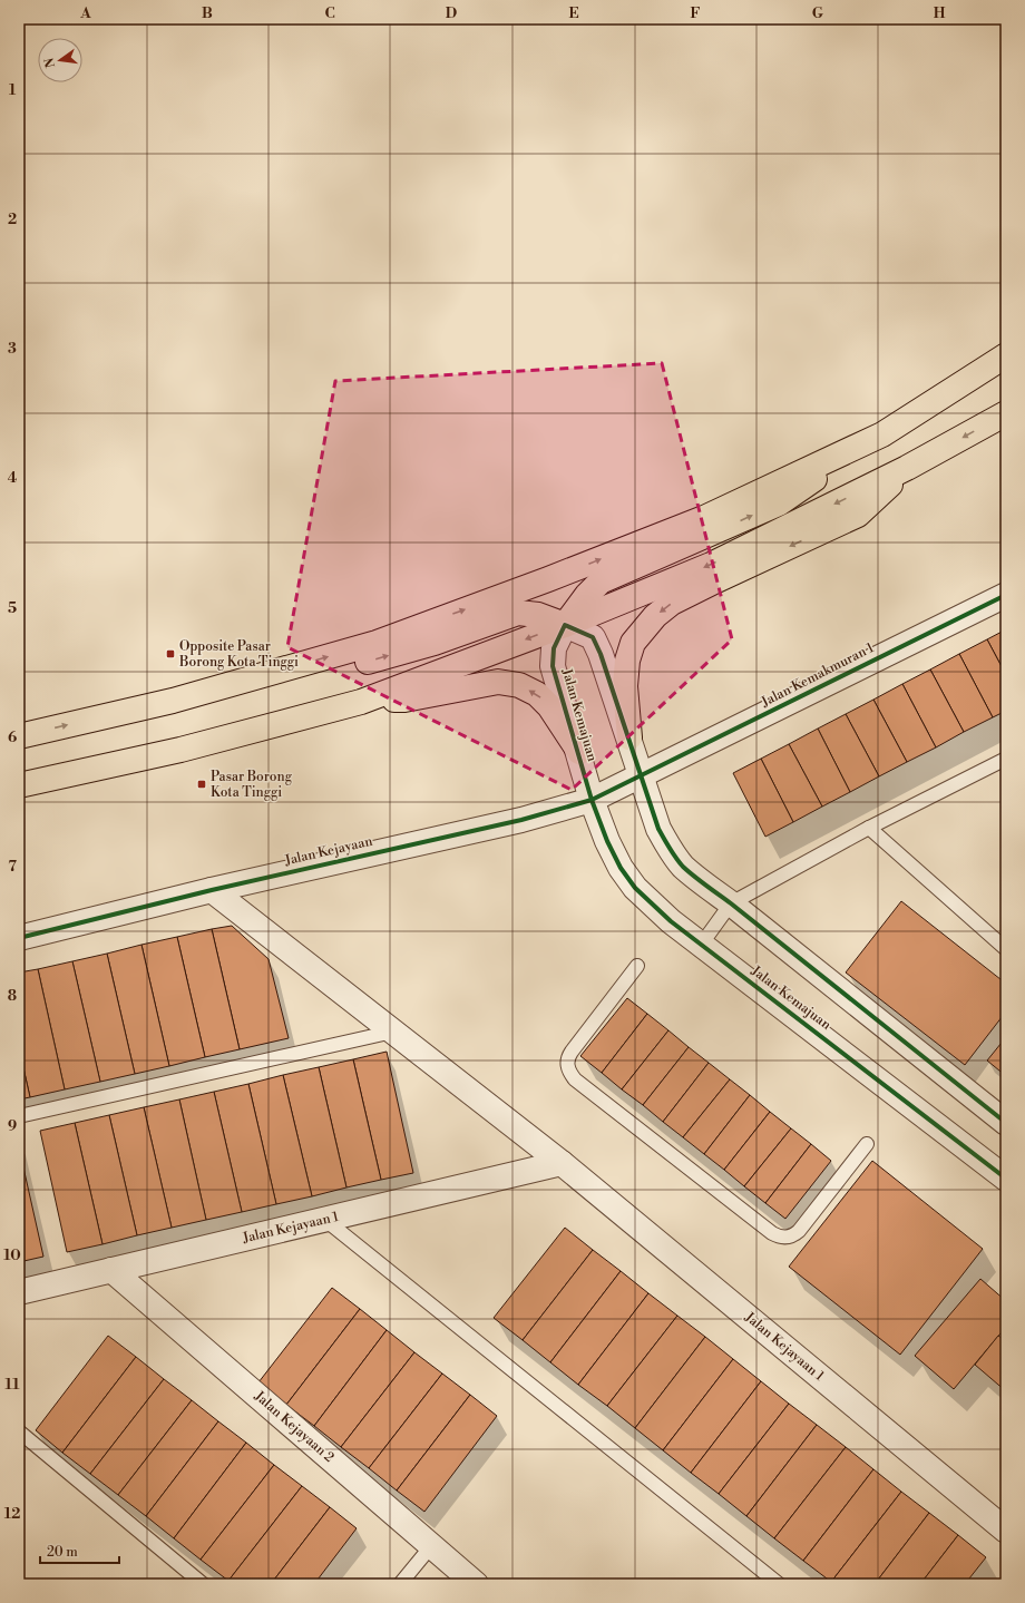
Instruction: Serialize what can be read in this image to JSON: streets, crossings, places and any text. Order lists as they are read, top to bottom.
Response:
{
  "streets": {
    "street": [
      "Jalan Kemakmuran 1",
      "Jalan Kemajuan",
      "Jalan Kejayaan",
      "Jalan Kejayaan 1",
      "Jalan Kejayaan 2"
    ]
  },
  "crossings": [
    ["Jalan Kemakmuran 1", "Jalan Kejayaan"],
    ["Jalan Kemajuan", "Jalan Kejayaan"],
    ["Jalan Kejayaan", "Jalan Kejayaan 1"],
    ["Jalan Kejayaan 1", "Jalan Kejayaan 2"]
  ],
  "places": {
    "transit": ["Opposite Pasar Borong Kota Tinggi", "Pasar Borong Kota Tinggi"]
  },
  "scale_bar": "20 m",
  "north": "left",
  "grid": {
    "columns": [
      "A",
      "B",
      "C",
      "D",
      "E",
      "F",
      "G",
      "H"
    ],
    "rows": [
      "1",
      "2",
      "3",
      "4",
      "5",
      "6",
      "7",
      "8",
      "9",
      "10",
      "11",
      "12"
    ]
  }
}
